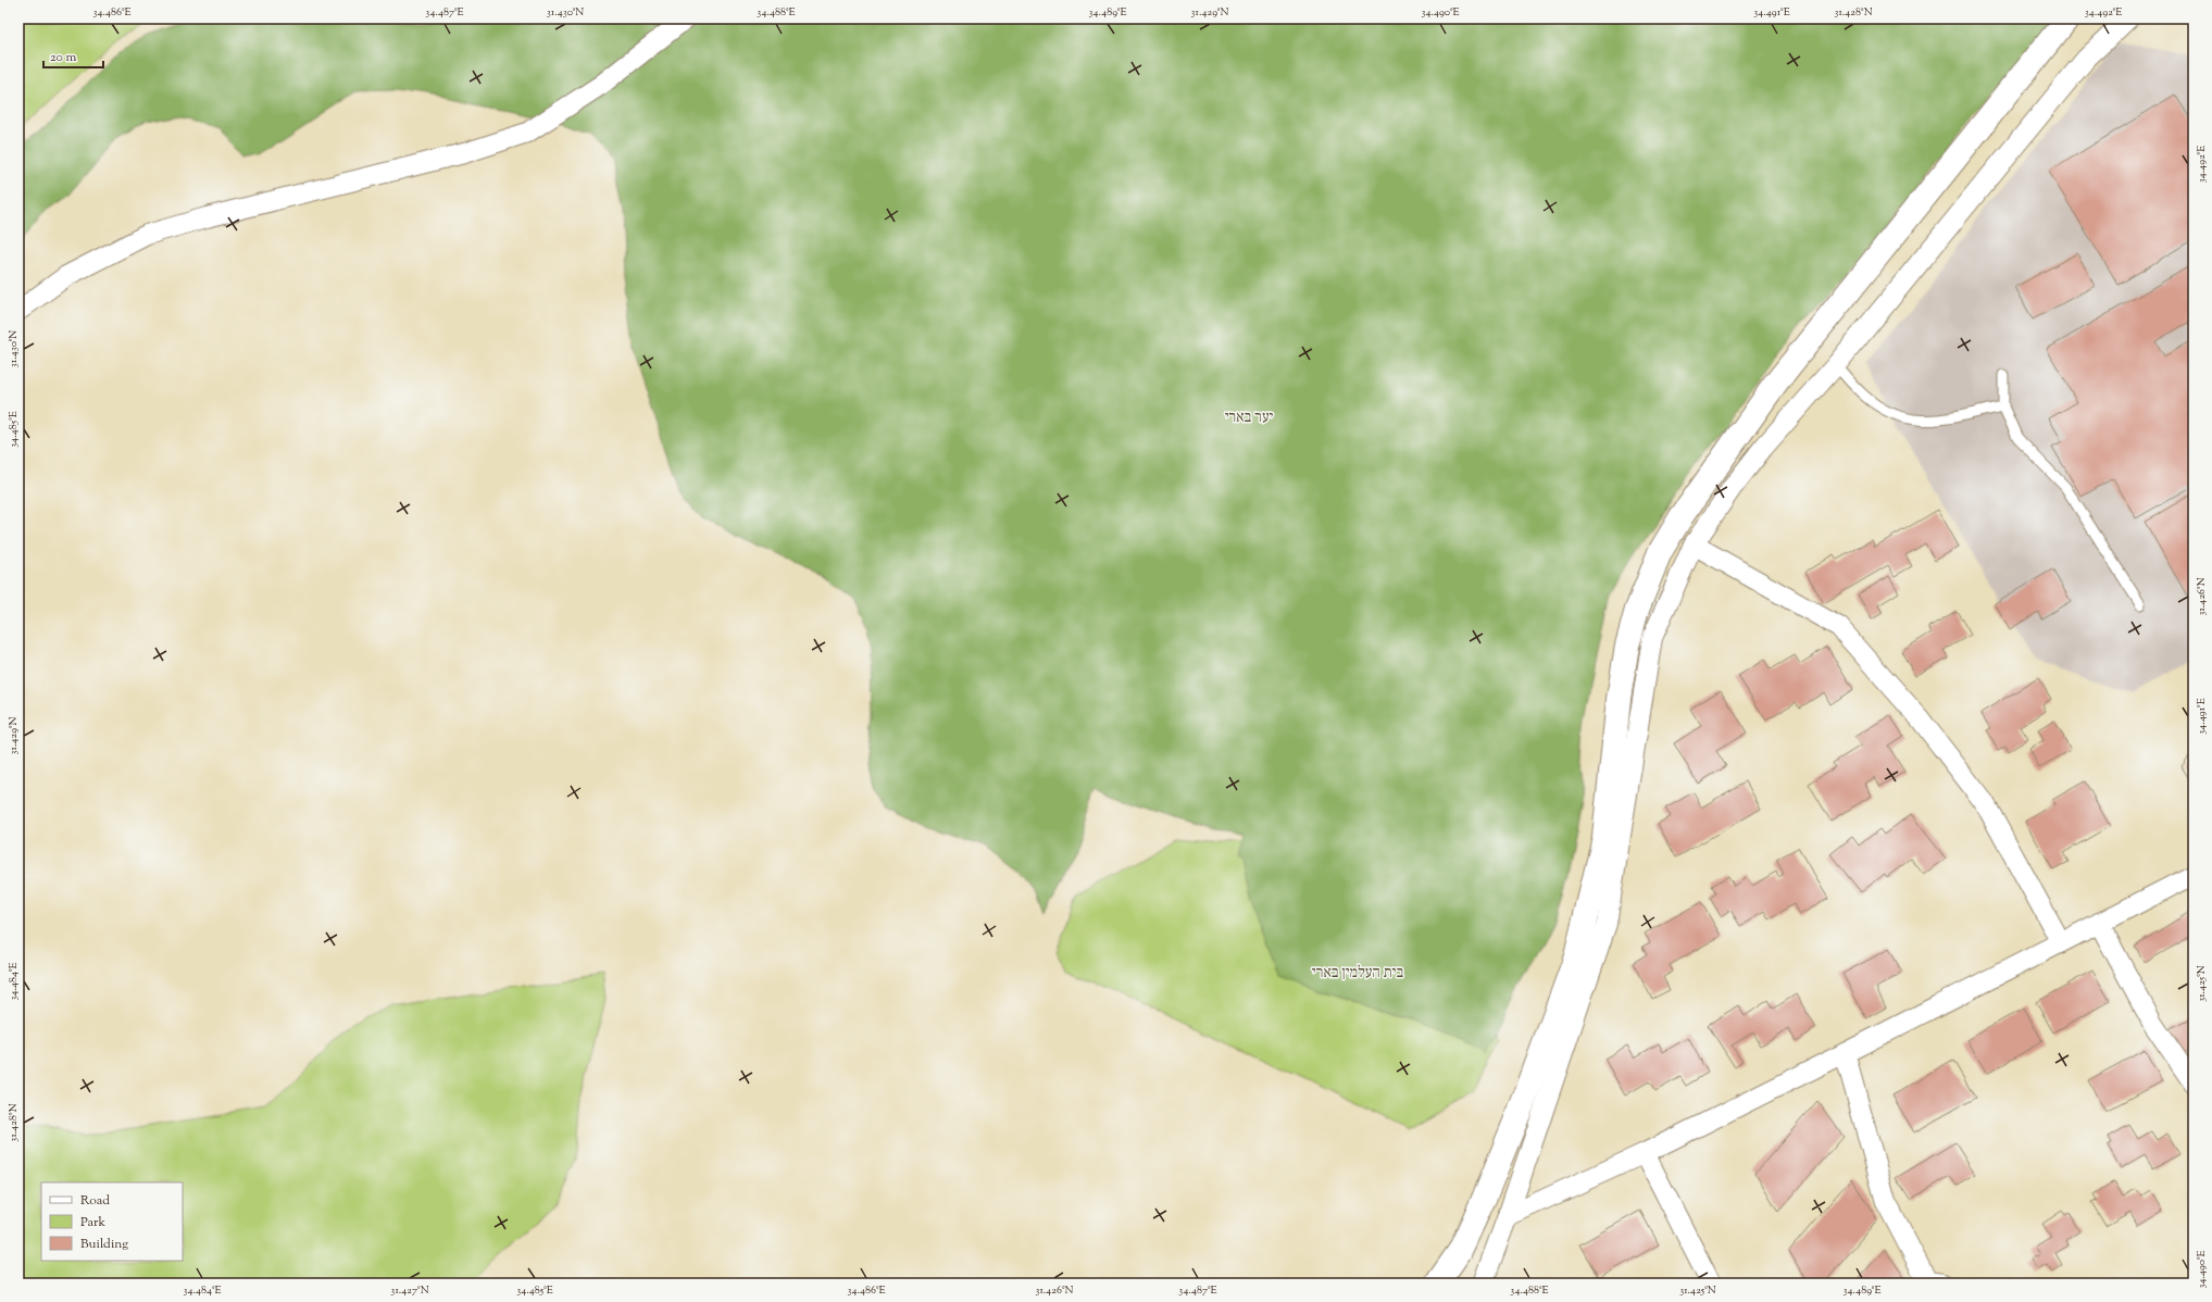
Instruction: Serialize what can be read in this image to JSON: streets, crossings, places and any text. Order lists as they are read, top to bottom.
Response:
{
  "parks": ["יער בארי", "בית העלמין בארי"],
  "legend": ["Road", "Park", "Building"],
  "scale_bar": "20 m",
  "coordinates": [
    "34.486°E",
    "34.487°E",
    "31.430°N",
    "34.488°E",
    "34.489°E",
    "31.429°N",
    "34.490°E",
    "34.491°E",
    "31.428°N",
    "34.492°E",
    "34.485°E",
    "31.426°N",
    "34.484°E",
    "31.425°N",
    "31.427°N"
  ]
}
